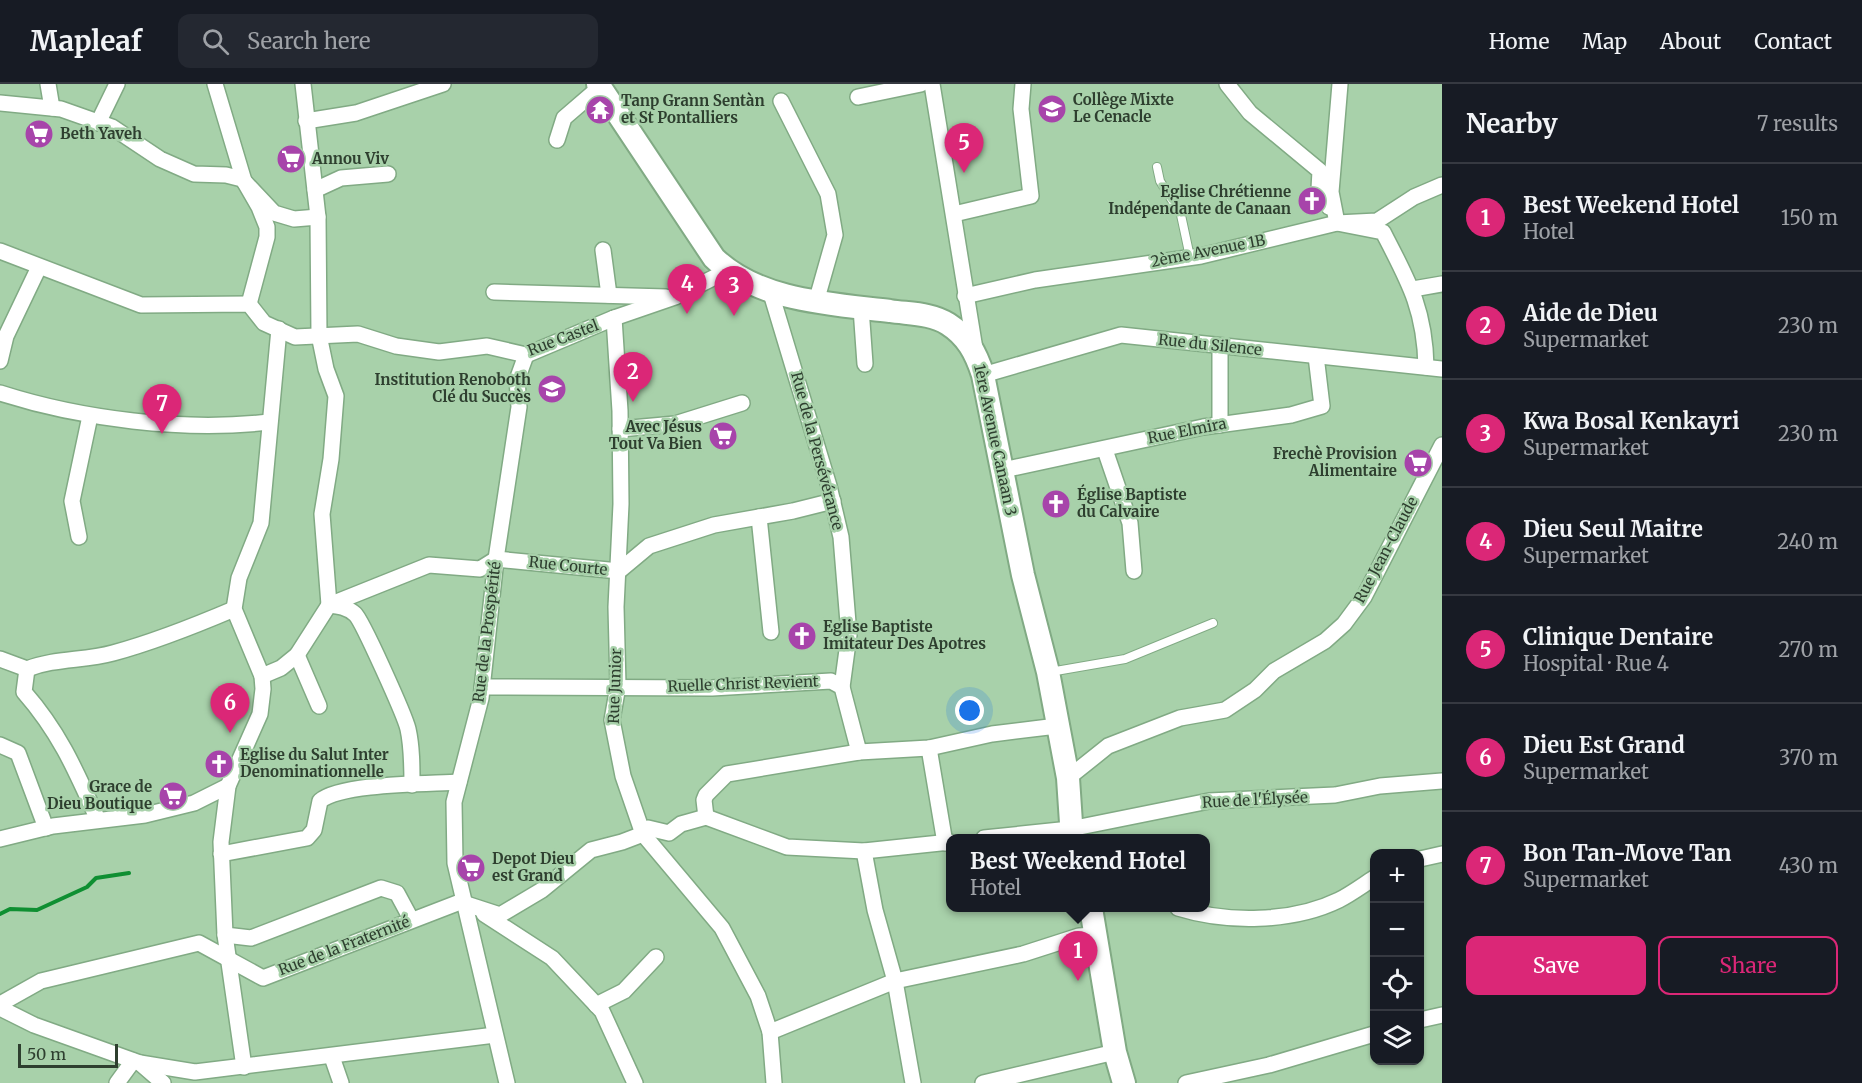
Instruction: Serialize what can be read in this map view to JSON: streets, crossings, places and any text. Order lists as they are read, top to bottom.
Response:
{
  "streets": {
    "main road": ["1ère Avenue Canaan 3"],
    "street": [
      "2ème Avenue 1B",
      "Rue Castel",
      "Rue du Silence",
      "Rue Elmira",
      "Rue de la Persévérance",
      "Rue Jean-Claude",
      "Rue Courte",
      "Rue de la Prospérité",
      "Ruelle Christ Revient",
      "Rue Junior",
      "Rue de l'Élysée",
      "Rue de la Fraternité"
    ]
  },
  "crossings": [
    ["Rue Castel", "1ère Avenue Canaan 3"],
    ["Rue Castel", "Rue de la Prospérité"],
    ["Rue Castel", "Rue Junior"],
    ["Rue du Silence", "Rue Elmira"],
    ["Rue du Silence", "1ère Avenue Canaan 3"],
    ["Rue Elmira", "1ère Avenue Canaan 3"],
    ["1ère Avenue Canaan 3", "Rue de la Persévérance"],
    ["1ère Avenue Canaan 3", "Rue Jean-Claude"],
    ["1ère Avenue Canaan 3", "Rue de l'Élysée"],
    ["Rue de la Persévérance", "Rue Courte"],
    ["Rue de la Persévérance", "Ruelle Christ Revient"],
    ["Rue Courte", "Rue de la Prospérité"],
    ["Rue Courte", "Rue Junior"],
    ["Rue de la Prospérité", "Ruelle Christ Revient"],
    ["Rue de la Prospérité", "Rue de la Fraternité"],
    ["Ruelle Christ Revient", "Rue Junior"]
  ],
  "places": {
    "school or university": ["Collège Mixte Le Cenacle", "Institution Renoboth Clé du Succès"],
    "temple": ["Tanp Grann Sentàn et St Pontalliers"],
    "supermarket": [
      "Beth Yaveh",
      "Annou Viv",
      "Avec Jésus Tout Va Bien",
      "Frechè Provision Alimentaire",
      "Grace de Dieu Boutique",
      "Depot Dieu est Grand"
    ],
    "church": [
      "Eglise Chrétienne Indépendante de Canaan",
      "Église Baptiste du Calvaire",
      "Eglise Baptiste Imitateur Des Apotres",
      "Eglise du Salut Inter Denominationnelle"
    ]
  },
  "scale_bar": "50 m",
  "page": {
    "header": "Mapleaf",
    "search": "Search here",
    "nav": [
      "Home",
      "Map",
      "About",
      "Contact"
    ],
    "heading": ["Nearby", "7 results"],
    "pins": [
      "5",
      "4",
      "3",
      "2",
      "7",
      "6",
      "1"
    ],
    "list": [
      {
        "mark": "1",
        "name": "Best Weekend Hotel",
        "note": "Hotel",
        "value": "150 m"
      },
      {
        "mark": "2",
        "name": "Aide de Dieu",
        "note": "Supermarket",
        "value": "230 m"
      },
      {
        "mark": "3",
        "name": "Kwa Bosal Kenkayri",
        "note": "Supermarket",
        "value": "230 m"
      },
      {
        "mark": "4",
        "name": "Dieu Seul Maitre",
        "note": "Supermarket",
        "value": "240 m"
      },
      {
        "mark": "5",
        "name": "Clinique Dentaire",
        "note": "Hospital · Rue 4",
        "value": "270 m"
      },
      {
        "mark": "6",
        "name": "Dieu Est Grand",
        "note": "Supermarket",
        "value": "370 m"
      },
      {
        "mark": "7",
        "name": "Bon Tan-Move Tan",
        "note": "Supermarket",
        "value": "430 m"
      }
    ],
    "popup": ["Best Weekend Hotel", "Hotel"],
    "map_buttons": ["+", "−"],
    "buttons": ["Save", "Share"],
    "scale": "50 m"
  }
}
